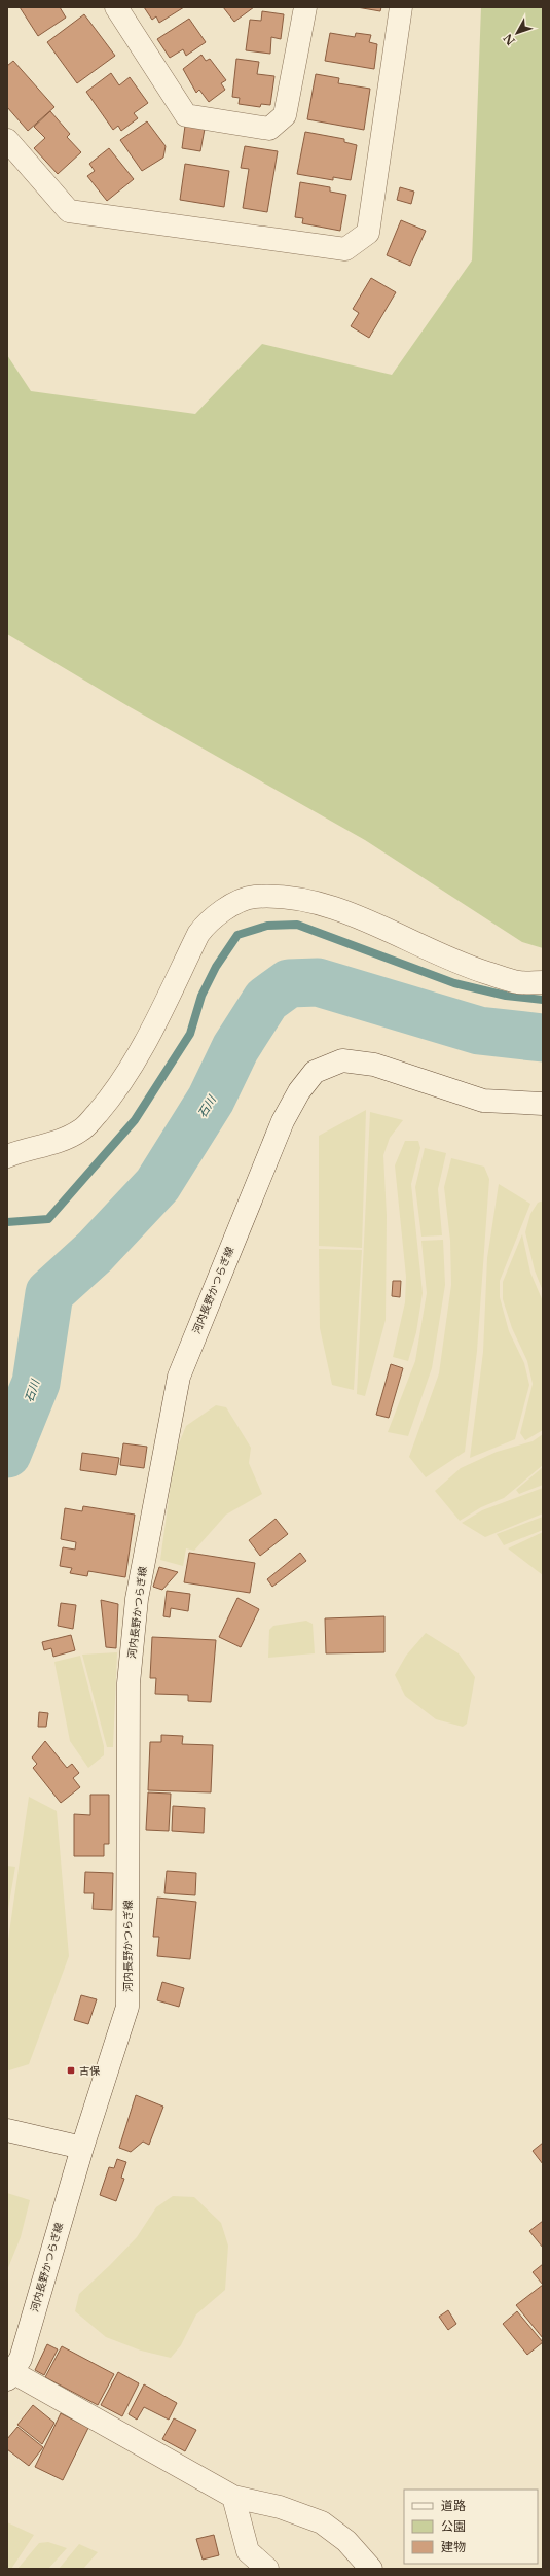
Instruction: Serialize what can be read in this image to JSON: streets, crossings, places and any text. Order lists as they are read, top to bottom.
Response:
{
  "streets": {
    "street": ["河内長野かつらぎ線"]
  },
  "water": ["石川"],
  "places": {
    "transit": ["古保"]
  },
  "legend": ["道路", "公園", "建物"],
  "north": "bottom left"
}
